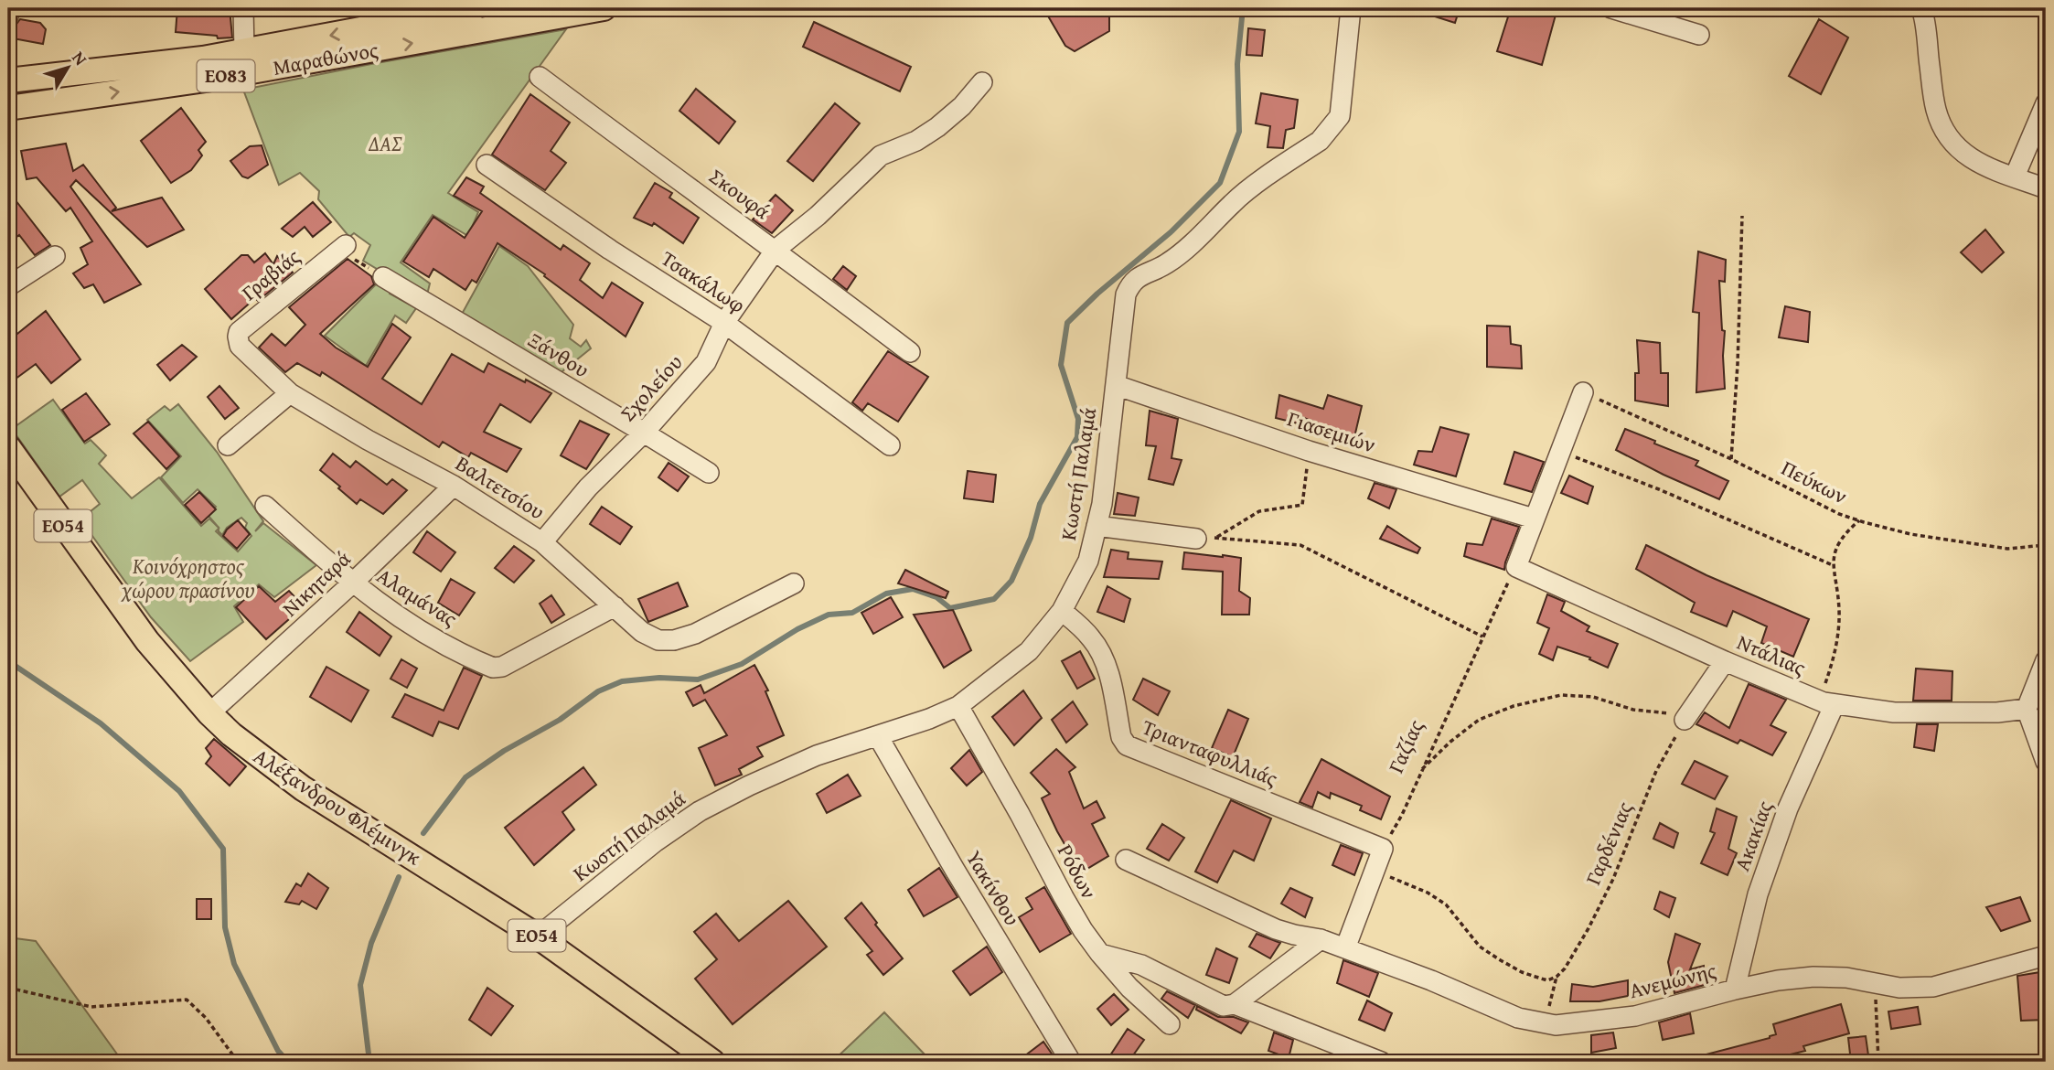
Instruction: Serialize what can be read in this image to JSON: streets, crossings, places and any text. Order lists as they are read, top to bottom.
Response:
{
  "streets": {
    "main road": [
      "Μαραθώνος",
      "ΕΟ83",
      "ΕΟ54",
      "Αλέξανδρου Φλέμινγκ"
    ],
    "street": [
      "Σκουφά",
      "Γραβιάς",
      "Τσακάλωφ",
      "Ξάνθου",
      "Σχολείου",
      "Γιασεμιών",
      "Κωστή Παλαμά",
      "Βαλτετσίου",
      "Νικηταρά",
      "Αλαμάνας",
      "Ντάλιας",
      "Τριανταφυλλιάς",
      "Ακακίας",
      "Ρόδων",
      "Υακίνθου",
      "Ανεμώνης"
    ],
    "path": ["Πεύκων", "Γαζίας", "Γαρδένιας"]
  },
  "crossings": [
    ["Σκουφά", "Σχολείου"],
    ["Γραβιάς", "Βαλτετσίου"],
    ["Τσακάλωφ", "Σχολείου"],
    ["Ξάνθου", "Σχολείου"],
    ["Σχολείου", "Βαλτετσίου"],
    ["Γιασεμιών", "Κωστή Παλαμά"],
    ["Κωστή Παλαμά", "Τριανταφυλλιάς"],
    ["Κωστή Παλαμά", "Αλέξανδρου Φλέμινγκ"],
    ["Κωστή Παλαμά", "Ρόδων"],
    ["Κωστή Παλαμά", "Υακίνθου"],
    ["Βαλτετσίου", "Νικηταρά"],
    ["Βαλτετσίου", "Αλαμάνας"],
    ["Νικηταρά", "Αλαμάνας"],
    ["Νικηταρά", "Αλέξανδρου Φλέμινγκ"],
    ["Ντάλιας", "Γαζίας"],
    ["Ντάλιας", "Ακακίας"],
    ["Γαζίας", "Τριανταφυλλιάς"],
    ["Ακακίας", "Ανεμώνης"]
  ],
  "parks": ["ΔΑΣ", "Κοινόχρηστος χώρου πρασίνου"],
  "north": "top right"
}
